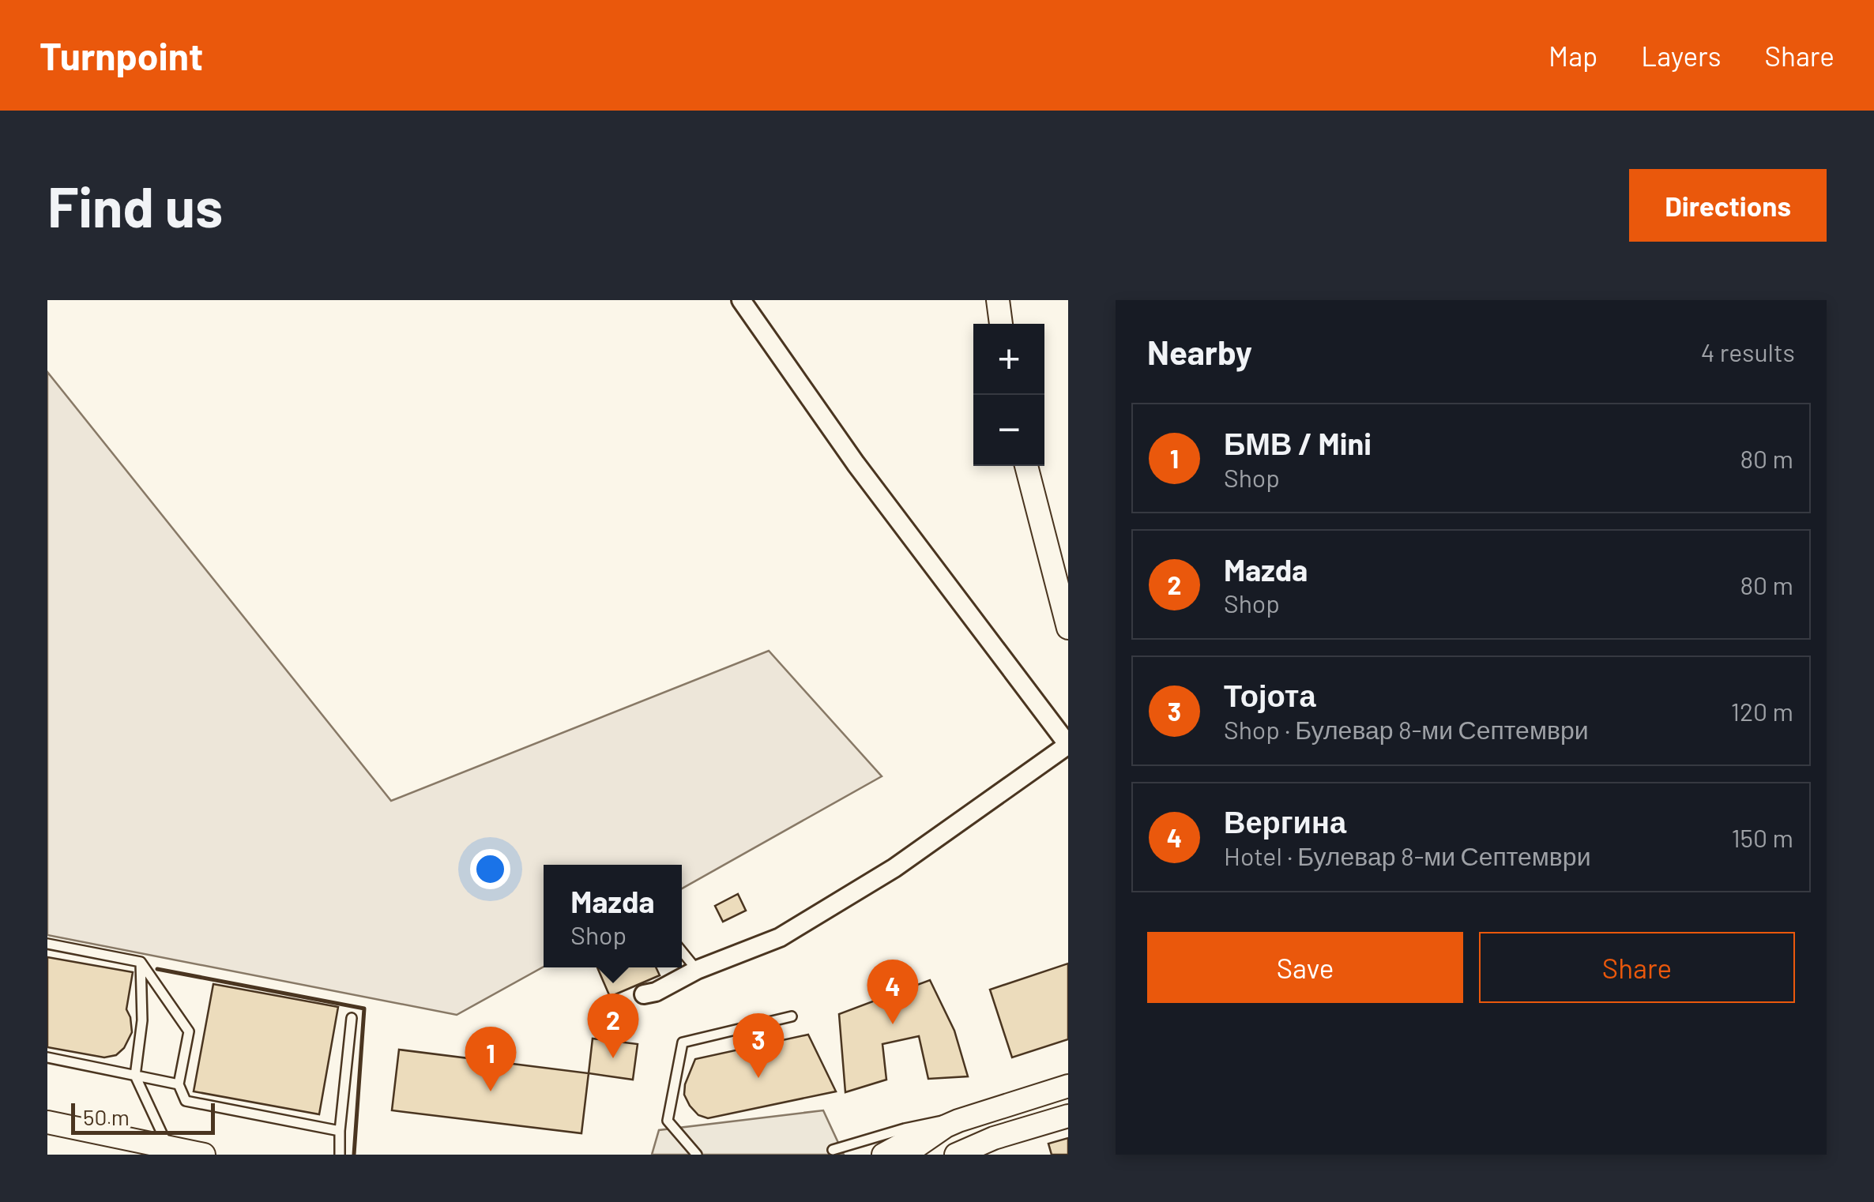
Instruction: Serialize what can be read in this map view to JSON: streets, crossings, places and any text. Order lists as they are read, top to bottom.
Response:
{
  "scale_bar": "50 m",
  "page": {
    "header": "Turnpoint",
    "nav": ["Map", "Layers", "Share"],
    "buttons": [
      "Directions",
      ["Save", "Share"]
    ],
    "title": "Find us",
    "heading": ["Nearby", "4 results"],
    "map_buttons": ["+", "−"],
    "list": [
      {
        "mark": "1",
        "name": "БМВ / Mini",
        "note": "Shop",
        "value": "80 m"
      },
      {
        "mark": "2",
        "name": "Mazda",
        "note": "Shop",
        "value": "80 m"
      },
      {
        "mark": "3",
        "name": "Тојота",
        "note": "Shop · Булевар 8-ми Септември",
        "value": "120 m"
      },
      {
        "mark": "4",
        "name": "Вергина",
        "note": "Hotel · Булевар 8-ми Септември",
        "value": "150 m"
      }
    ],
    "popup": ["Mazda", "Shop"],
    "pins": [
      "4",
      "2",
      "3",
      "1"
    ],
    "scale": "50 m"
  }
}
